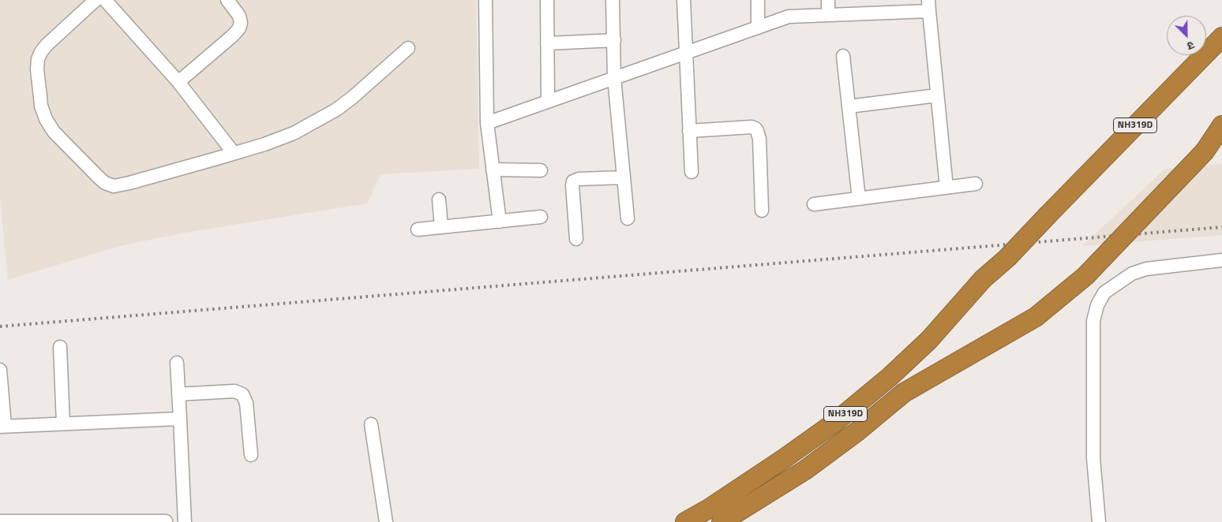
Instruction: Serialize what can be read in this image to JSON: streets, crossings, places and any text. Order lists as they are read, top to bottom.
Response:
{
  "streets": {
    "highway": ["NH319D"]
  },
  "north": "bottom right"
}
